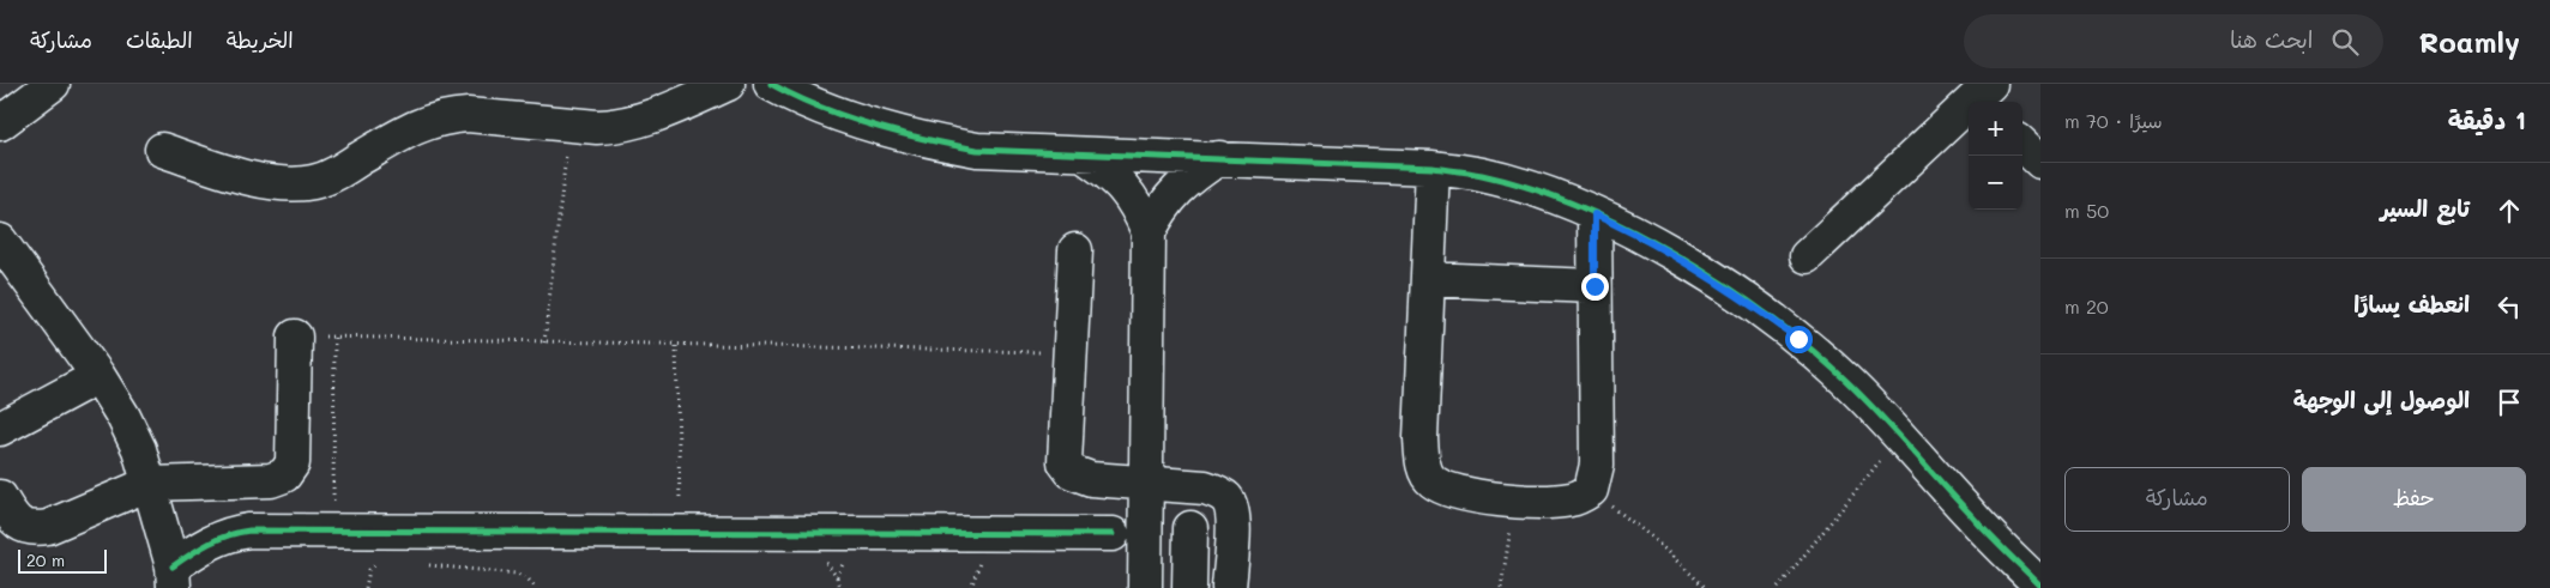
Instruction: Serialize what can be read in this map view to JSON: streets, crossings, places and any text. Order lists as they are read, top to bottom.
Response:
{
  "scale_bar": "20 m",
  "page": {
    "header": "Roamly",
    "search": "ابحث هنا",
    "nav": ["الخريطة", "الطبقات", "مشاركة"],
    "heading": ["1 دقيقة", "سيرًا · 70 m"],
    "map_buttons": ["+", "−"],
    "list": [
      ["تابع السير", "50 m"],
      ["انعطف يسارًا", "20 m"],
      "الوصول إلى الوجهة"
    ],
    "buttons": ["حفظ", "مشاركة"],
    "scale": "20 m"
  }
}
